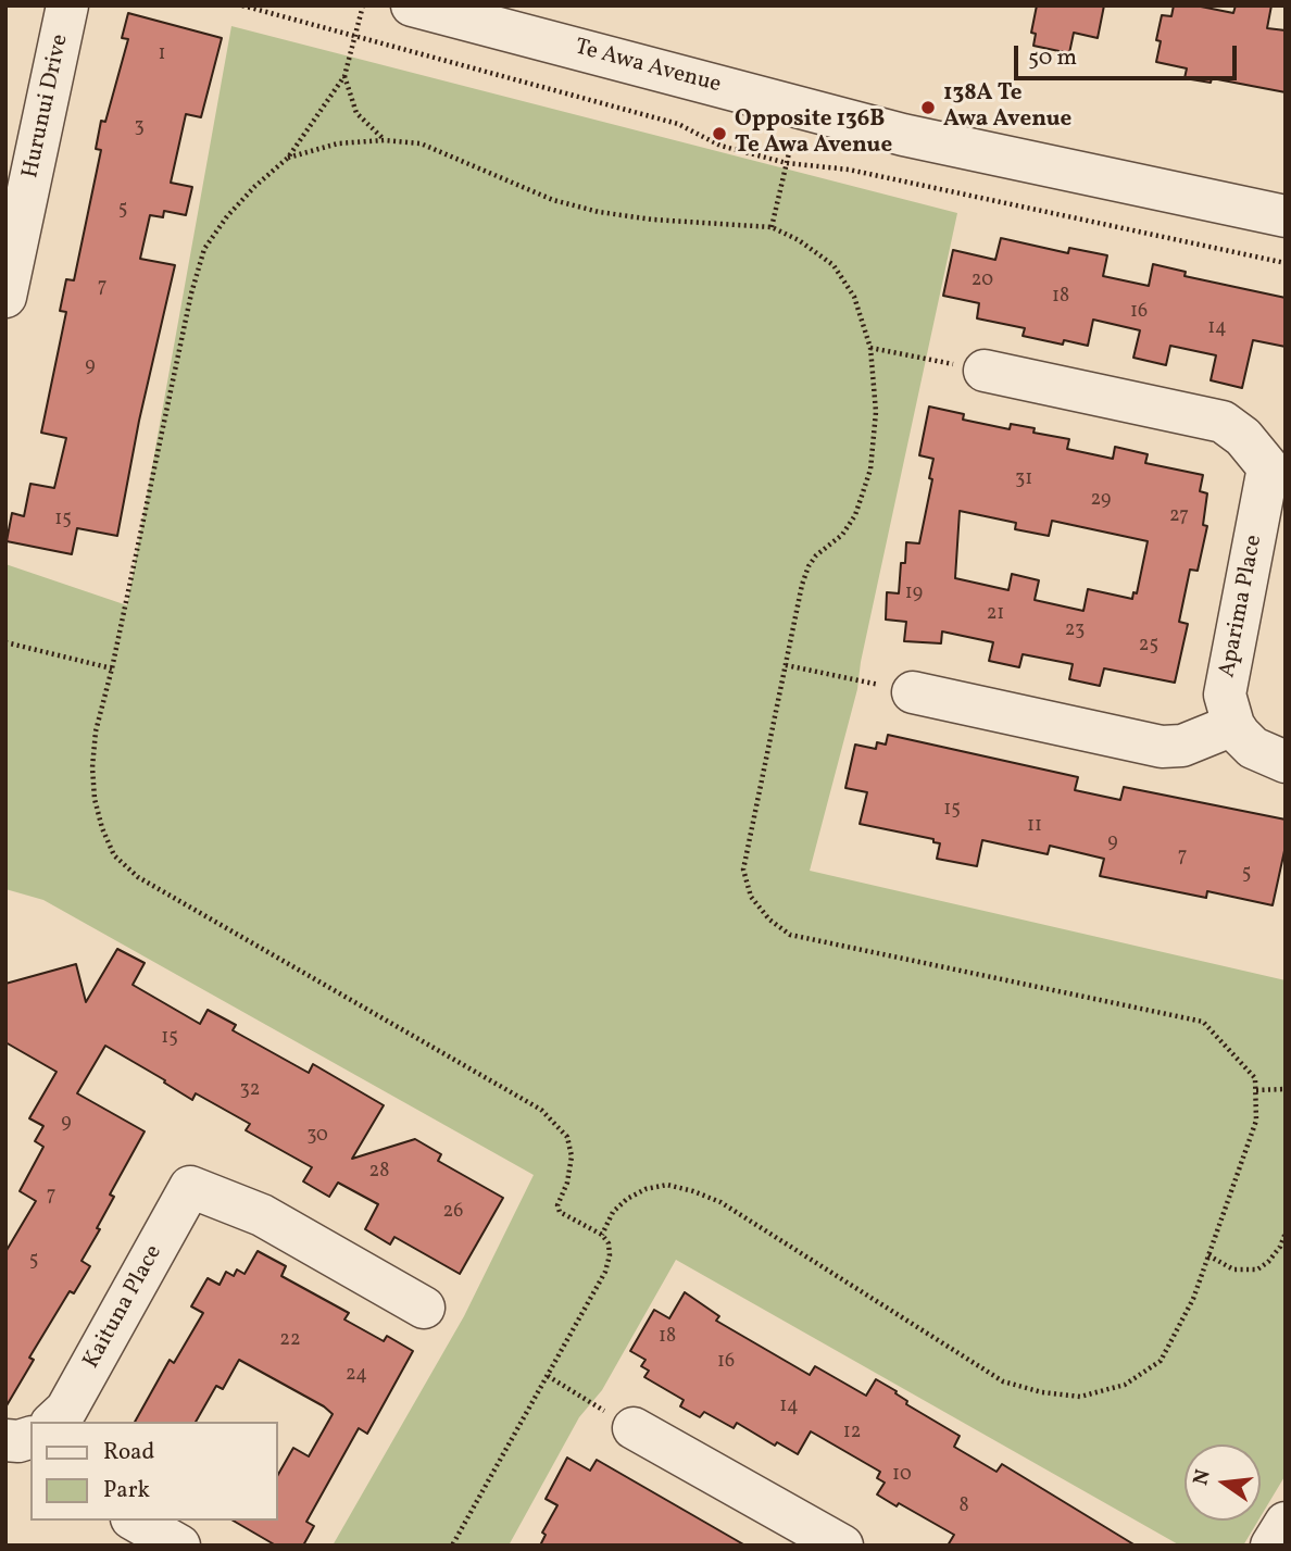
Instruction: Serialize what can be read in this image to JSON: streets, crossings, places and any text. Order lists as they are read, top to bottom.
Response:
{
  "streets": {
    "street": [
      "Te Awa Avenue",
      "Hurunui Drive",
      "Aparima Place",
      "Kaituna Place"
    ]
  },
  "places": ["138A Te Awa Avenue", "Opposite 136B Te Awa Avenue"],
  "house_numbers": [
    "1",
    "3",
    "5",
    "20",
    "7",
    "18",
    "16",
    "14",
    "9",
    "31",
    "29",
    "27",
    "15",
    "19",
    "21",
    "23",
    "25",
    "15",
    "11",
    "9",
    "7",
    "5",
    "15",
    "32",
    "9",
    "30",
    "28",
    "7",
    "26",
    "5",
    "18",
    "22",
    "16",
    "24",
    "14",
    "12",
    "10",
    "8"
  ],
  "legend": ["Road", "Park"],
  "scale_bar": "50 m",
  "north": "left"
}
